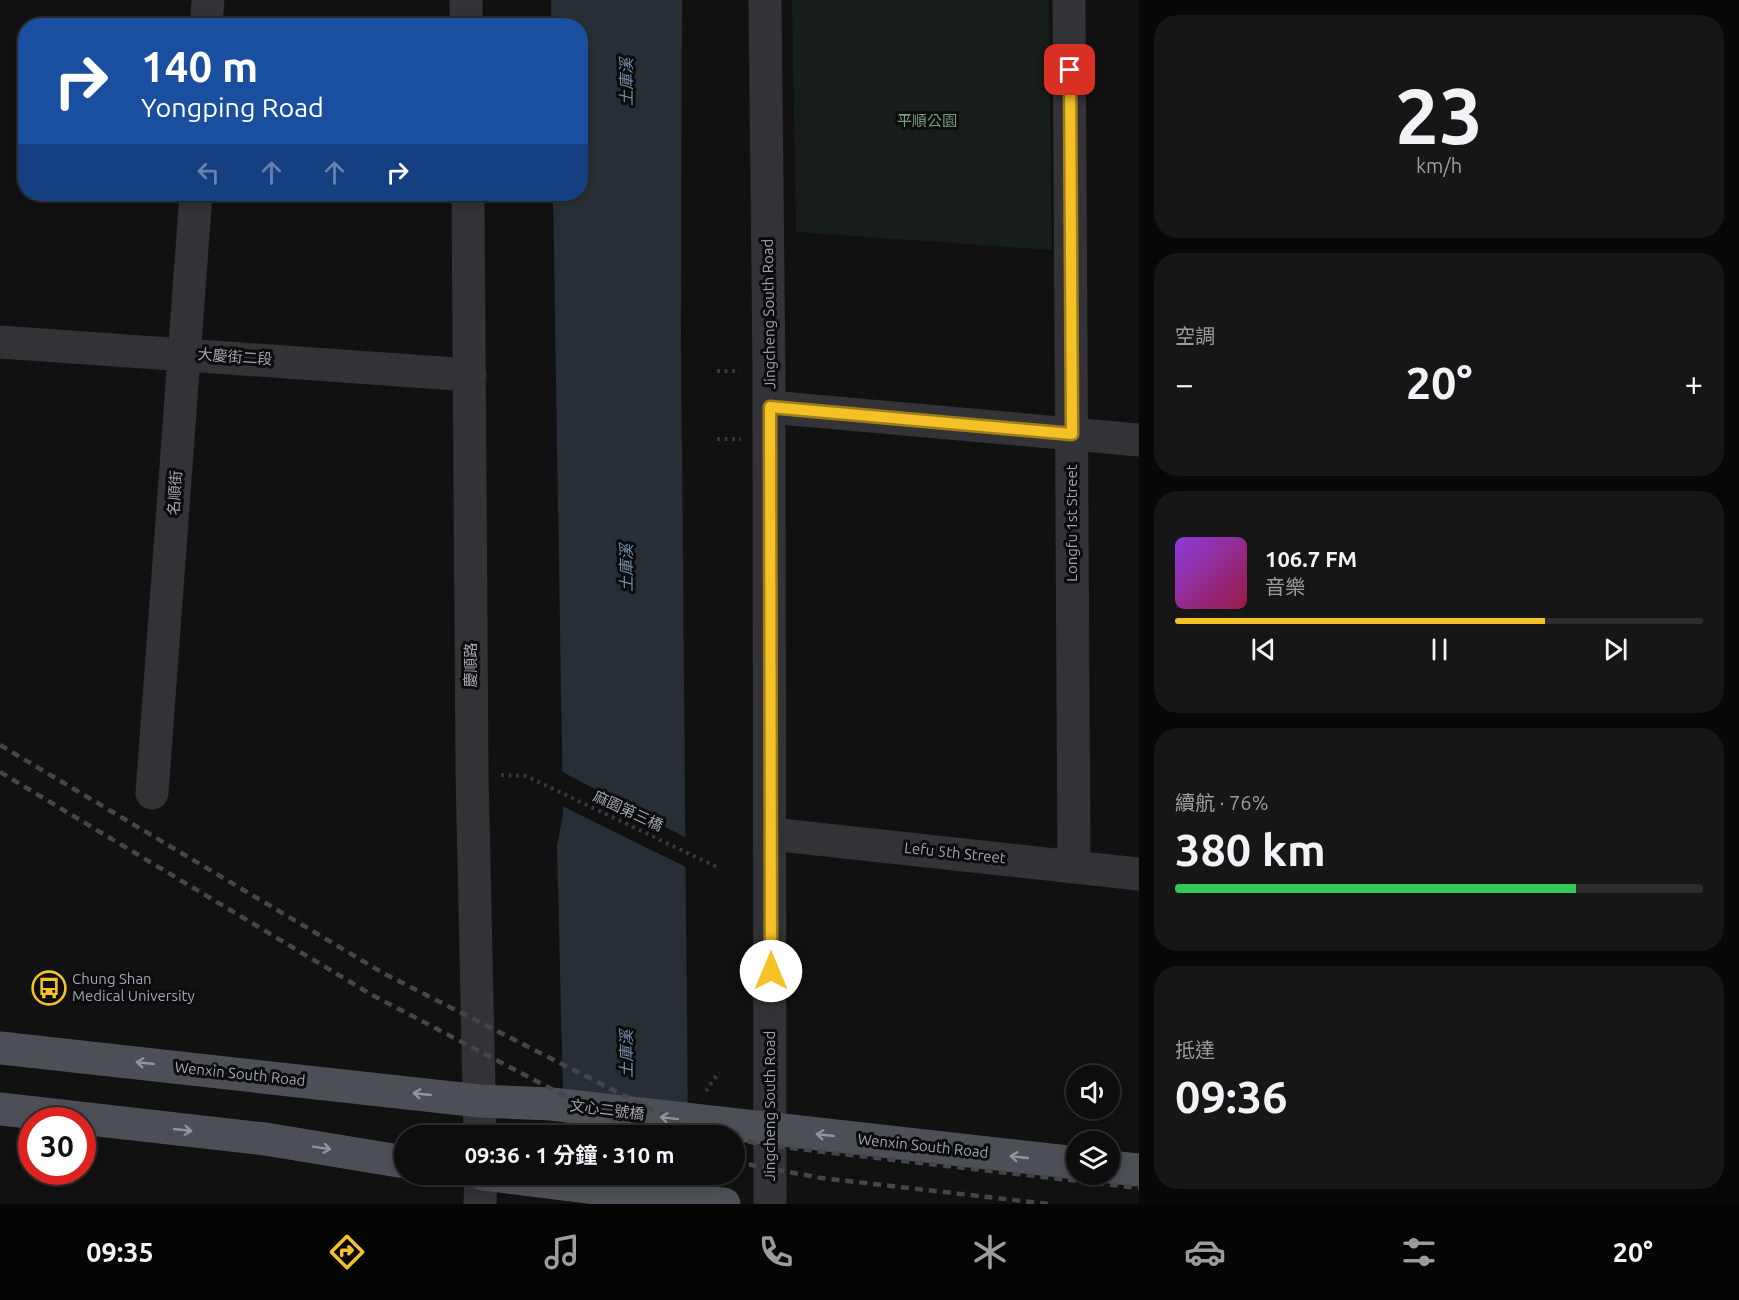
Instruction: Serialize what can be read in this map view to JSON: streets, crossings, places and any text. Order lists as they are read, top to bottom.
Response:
{
  "streets": {
    "main road": ["Wenxin South Road", "文心二號橋"],
    "street": [
      "Jingcheng South Road",
      "大慶街二段",
      "名順街",
      "Longfu 1st Street",
      "慶順路",
      "Lefu 5th Street"
    ],
    "path": ["麻園第三橋"]
  },
  "crossings": [
    ["Jingcheng South Road", "Lefu 5th Street"],
    ["Jingcheng South Road", "Wenxin South Road"],
    ["Jingcheng South Road", "文心二號橋"],
    ["大慶街二段", "名順街"],
    ["大慶街二段", "慶順路"],
    ["Longfu 1st Street", "Lefu 5th Street"],
    ["慶順路", "Wenxin South Road"],
    ["慶順路", "文心二號橋"],
    ["Wenxin South Road", "文心二號橋"]
  ],
  "water": ["土庫溪"],
  "parks": ["平順公園"],
  "places": {
    "bus stop": ["Chung Shan Medical University"]
  },
  "page": {
    "tile": [
      ["23", "km/h"],
      "空調",
      ["續航 · 76%", "380 km"],
      ["抵達", "09:36"]
    ],
    "turn": ["140 m", "Yongping Road"],
    "heat": ["−", "20°", "+"],
    "song": ["106.7 FM", "音樂"],
    "limit": "30",
    "trip": "09:36 · 1 分鐘 · 310 m",
    "tabs": ["09:35", "20°"]
  }
}
